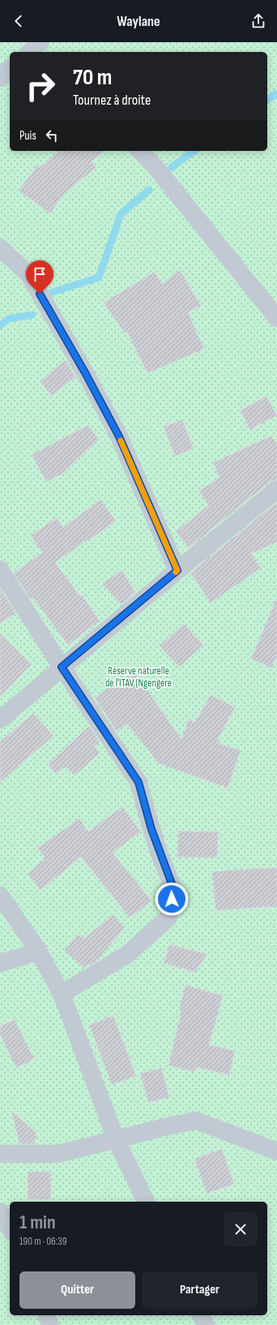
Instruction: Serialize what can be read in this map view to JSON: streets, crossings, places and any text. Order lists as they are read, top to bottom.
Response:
{
  "parks": ["Réserve naturelle de l'ITAV (Ngengere"],
  "page": {
    "header": "Waylane",
    "turn": ["70 m", "Tournez à droite"],
    "then": "Puis",
    "heading": ["1 min", "190 m · 06:39"],
    "buttons": ["Quitter", "Partager"]
  }
}
